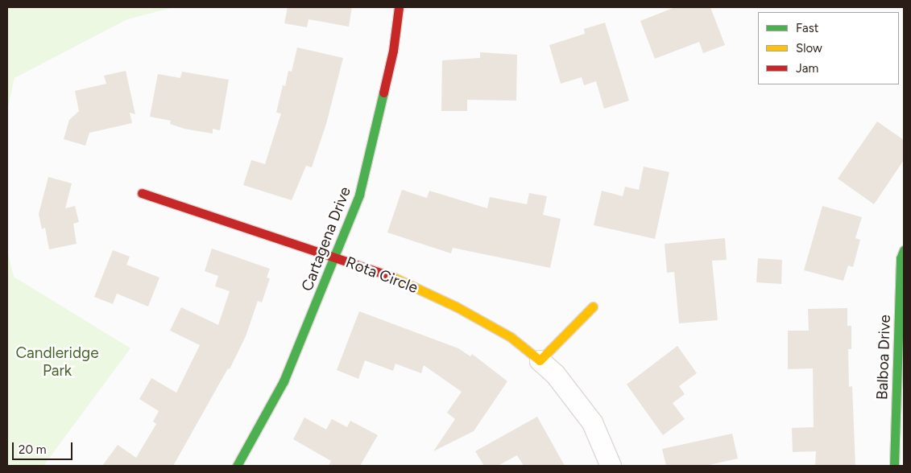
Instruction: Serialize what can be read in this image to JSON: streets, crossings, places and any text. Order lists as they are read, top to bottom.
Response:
{
  "streets": {
    "street": ["Cartagena Drive", "Rota Circle", "Balboa Drive"]
  },
  "crossings": [
    ["Cartagena Drive", "Rota Circle"]
  ],
  "parks": ["Candleridge Park"],
  "legend": ["Fast", "Slow", "Jam"],
  "scale_bar": "20 m"
}
